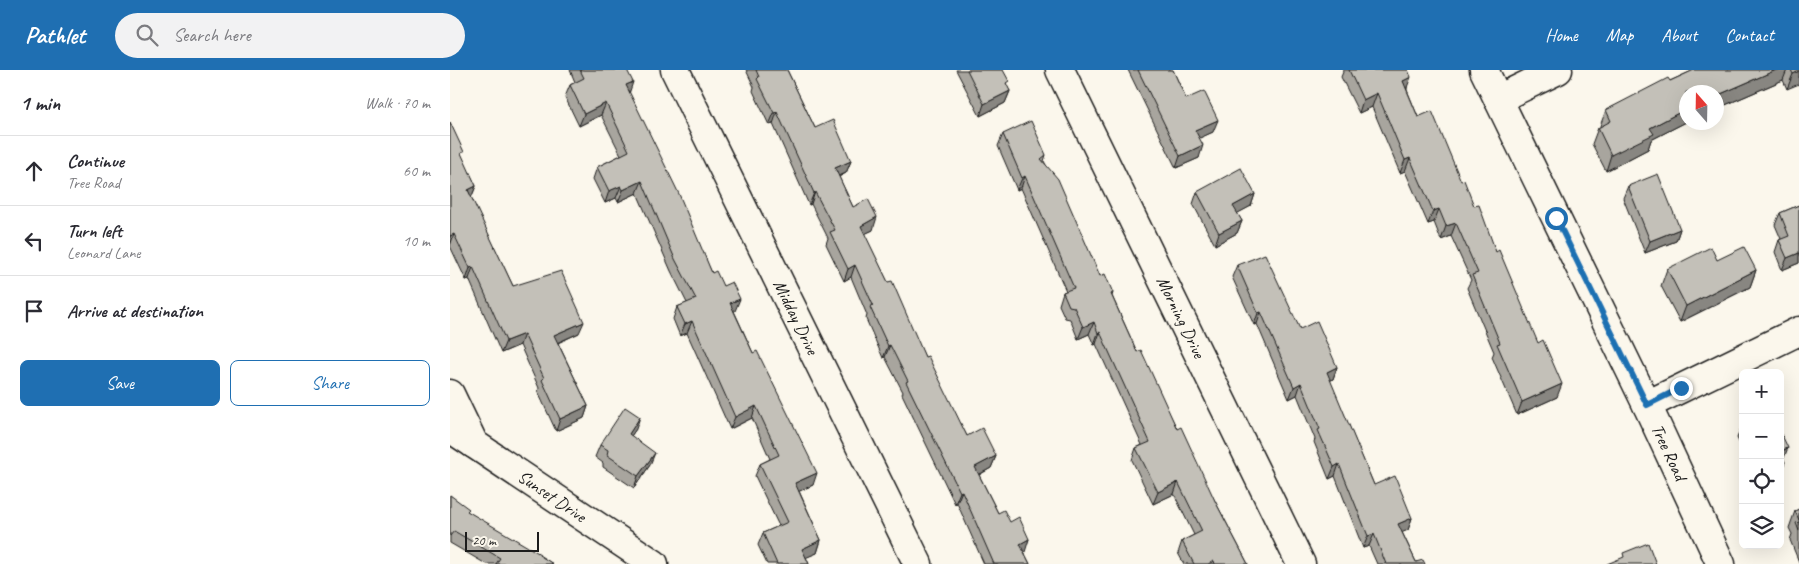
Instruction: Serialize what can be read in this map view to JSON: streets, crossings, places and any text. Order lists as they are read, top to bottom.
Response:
{
  "streets": {
    "street": [
      "Midday Drive",
      "Morning Drive",
      "Tree Road",
      "Sunset Drive"
    ]
  },
  "scale_bar": "20 m",
  "north": "top",
  "page": {
    "header": "Pathlet",
    "search": "Search here",
    "nav": [
      "Home",
      "Map",
      "About",
      "Contact"
    ],
    "heading": ["1 min", "Walk · 70 m"],
    "list": [
      ["Continue", "Tree Road", "60 m"],
      ["Turn left", "Leonard Lane", "10 m"],
      "Arrive at destination"
    ],
    "buttons": ["Save", "Share"],
    "map_buttons": ["+", "−"],
    "scale": "20 m"
  }
}
